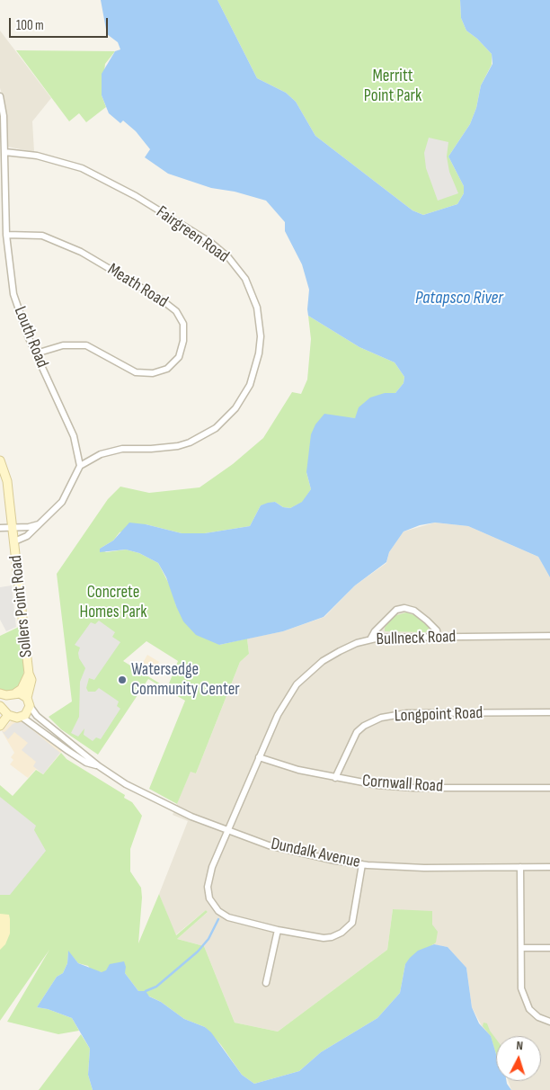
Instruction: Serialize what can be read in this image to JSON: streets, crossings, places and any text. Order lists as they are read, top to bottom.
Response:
{
  "streets": {
    "main road": ["Sollers Point Road", "Dundalk Avenue"],
    "street": [
      "Fairgreen Road",
      "Meath Road",
      "Louth Road",
      "Bullneck Road",
      "Longpoint Road",
      "Cornwall Road"
    ]
  },
  "crossings": [
    ["Fairgreen Road", "Louth Road"],
    ["Meath Road", "Louth Road"],
    ["Sollers Point Road", "Dundalk Avenue"],
    ["Bullneck Road", "Cornwall Road"],
    ["Bullneck Road", "Dundalk Avenue"],
    ["Longpoint Road", "Cornwall Road"]
  ],
  "water": ["Patapsco River"],
  "parks": ["Merritt Point Park", "Concrete Homes Park"],
  "places": ["Watersedge Community Center"],
  "scale_bar": "100 m",
  "north": "top"
}
